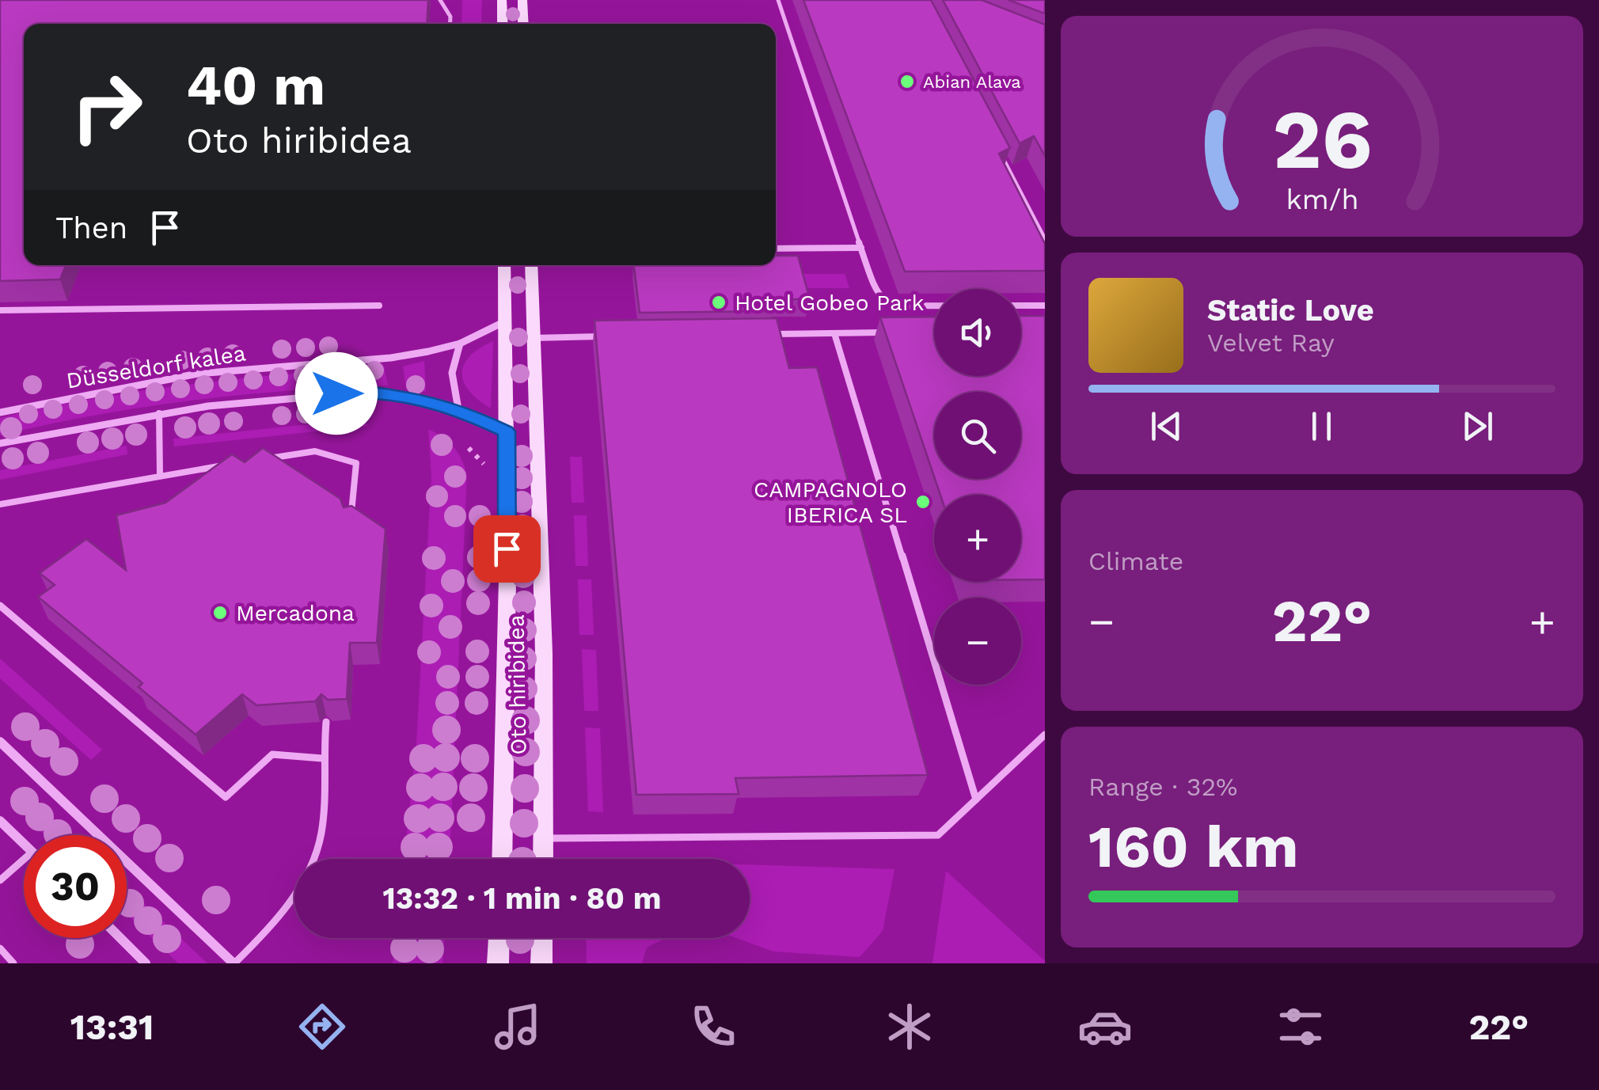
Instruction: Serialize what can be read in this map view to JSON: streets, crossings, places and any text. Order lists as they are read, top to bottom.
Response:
{
  "streets": {
    "street": ["Düsseldorf kalea", "Oto hiribidea"]
  },
  "crossings": [
    ["Düsseldorf kalea", "Oto hiribidea"]
  ],
  "places": [
    "Abian Alava",
    "Hotel Gobeo Park",
    "CAMPAGNOLO IBERICA SL",
    "Mercadona"
  ],
  "page": {
    "turn": ["40 m", "Oto hiribidea"],
    "then": "Then",
    "song": ["Static Love", "Velvet Ray"],
    "map_buttons": ["+", "−"],
    "tile": [
      "Climate",
      ["Range · 32%", "160 km"]
    ],
    "heat": ["−", "22°", "+"],
    "limit": "30",
    "trip": "13:32 · 1 min · 80 m",
    "tabs": ["13:31", "22°"],
    "gauge": ["26", "km/h"]
  }
}
